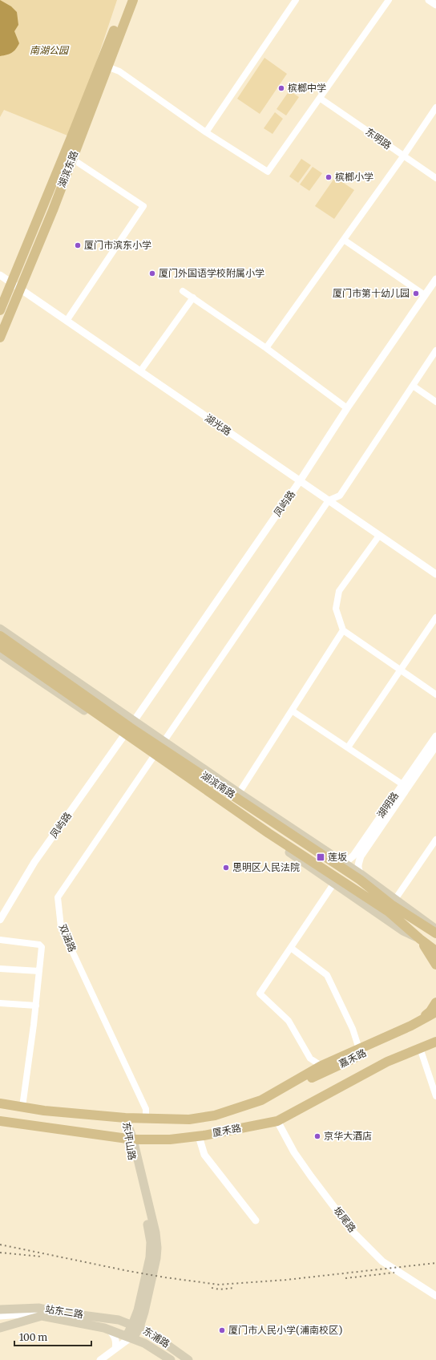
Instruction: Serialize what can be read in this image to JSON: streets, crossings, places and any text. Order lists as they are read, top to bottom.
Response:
{
  "streets": {
    "main road": [
      "湖滨东路",
      "湖滨南路",
      "嘉禾路",
      "厦禾路",
      "东坪山路",
      "站东二路",
      "东浦路"
    ],
    "street": [
      "东明路",
      "湖光路",
      "凤屿路",
      "湖明路",
      "双涵路",
      "坂尾路"
    ]
  },
  "crossings": [
    ["湖滨东路", "湖光路"],
    ["湖光路", "凤屿路"],
    ["湖光路", "双涵路"],
    ["凤屿路", "湖滨南路"],
    ["湖滨南路", "双涵路"],
    ["厦禾路", "东坪山路"],
    ["厦禾路", "坂尾路"],
    ["东坪山路", "站东二路"],
    ["东坪山路", "东浦路"],
    ["站东二路", "东浦路"]
  ],
  "parks": ["南湖公园"],
  "places": {
    "other": [
      "槟榔中学",
      "槟榔小学",
      "厦门市滨东小学",
      "厦门外国语学校附属小学",
      "厦门市第十幼儿园",
      "思明区人民法院",
      "京华大酒店",
      "厦门市人民小学(浦南校区)"
    ],
    "transit": ["莲坂"]
  },
  "scale_bar": "100 m"
}
